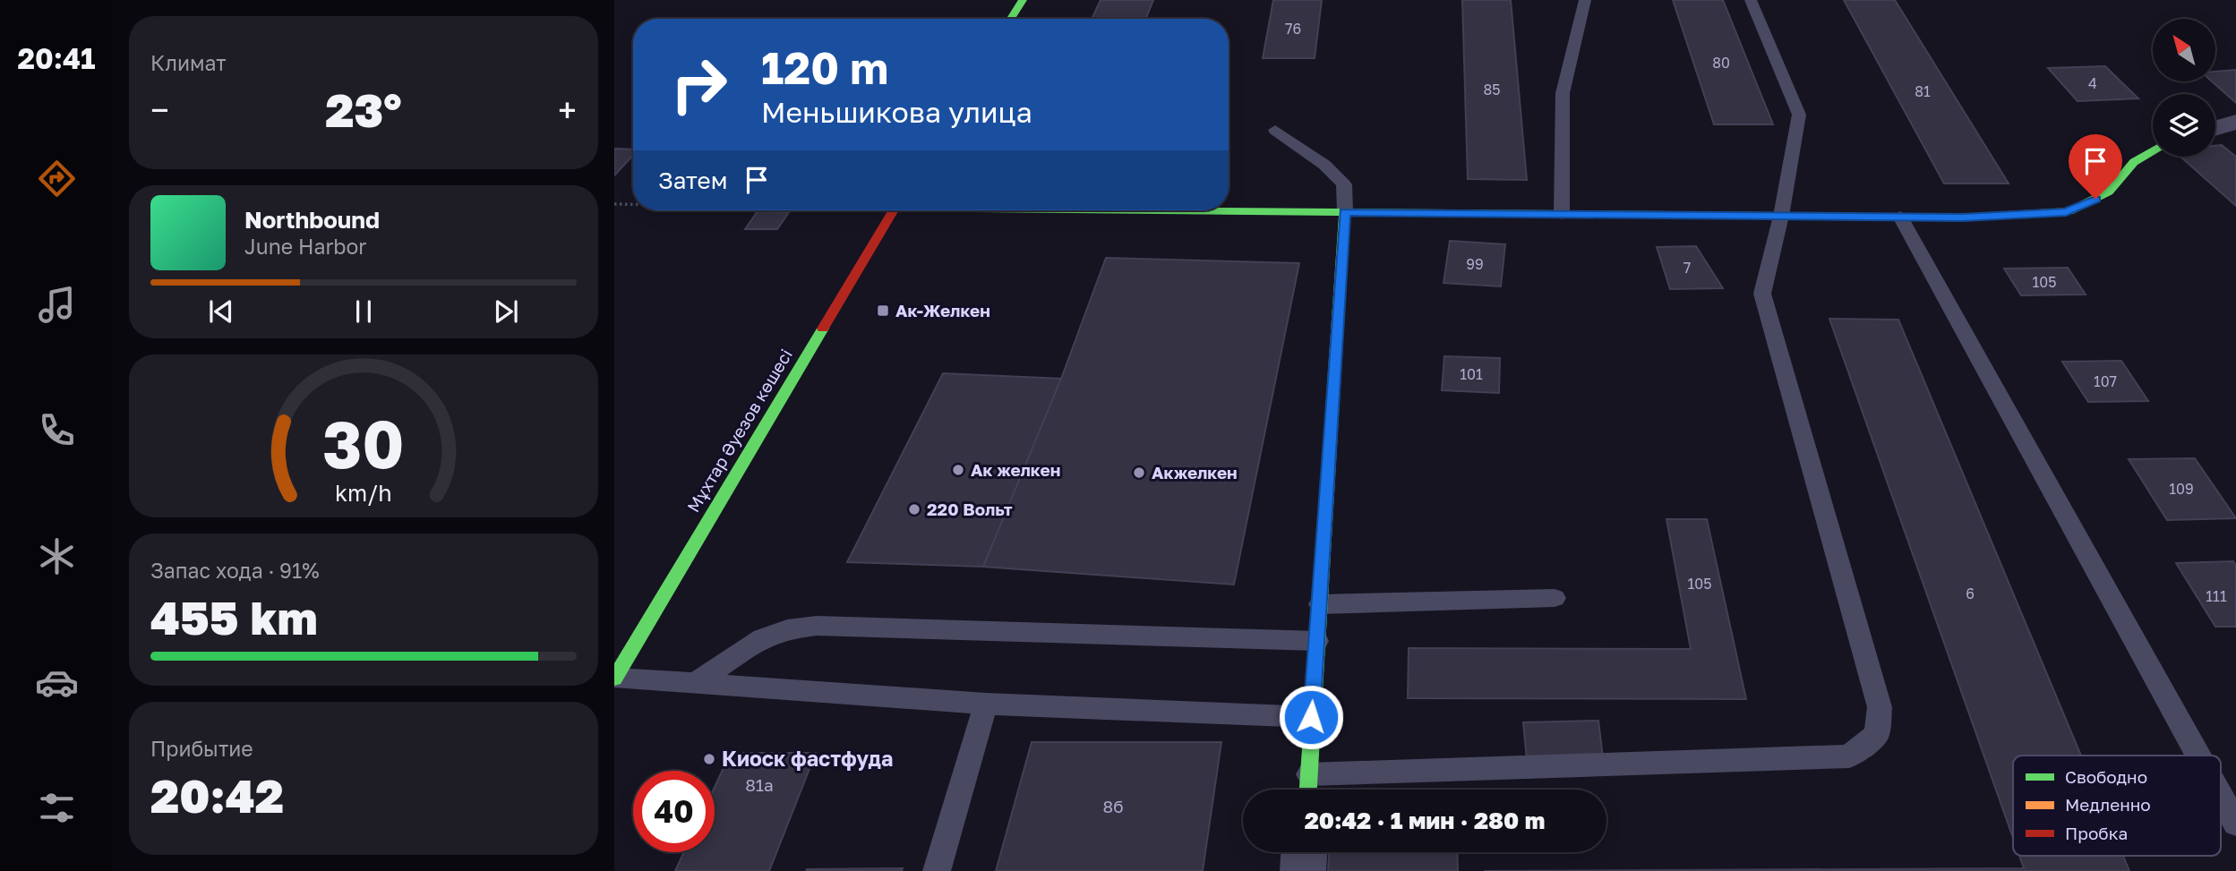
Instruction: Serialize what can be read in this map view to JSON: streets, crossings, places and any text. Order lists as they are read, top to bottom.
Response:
{
  "streets": {
    "street": ["Мұхтар Әуезов көшесі"]
  },
  "places": {
    "transit": ["Ак-Желкен"],
    "other": [
      "Ак желкен",
      "Акжелкен",
      "220 Вольт",
      "Киоск фастфуда"
    ]
  },
  "house_numbers": [
    "76",
    "80",
    "4",
    "85",
    "81",
    "99",
    "7",
    "105",
    "101",
    "107",
    "109",
    "105",
    "6",
    "111",
    "81а",
    "8б"
  ],
  "legend": ["Свободно", "Медленно", "Пробка"],
  "north": "top left",
  "page": {
    "tabs": "20:41",
    "tile": [
      "Климат",
      ["Запас хода · 91%", "455 km"],
      ["Прибытие", "20:42"]
    ],
    "turn": ["120 m", "Меньшикова улица"],
    "heat": ["−", "23°", "+"],
    "then": "Затем",
    "song": ["Northbound", "June Harbor"],
    "limit": "40",
    "trip": "20:42 · 1 мин · 280 m",
    "gauge": ["30", "km/h"]
  }
}
